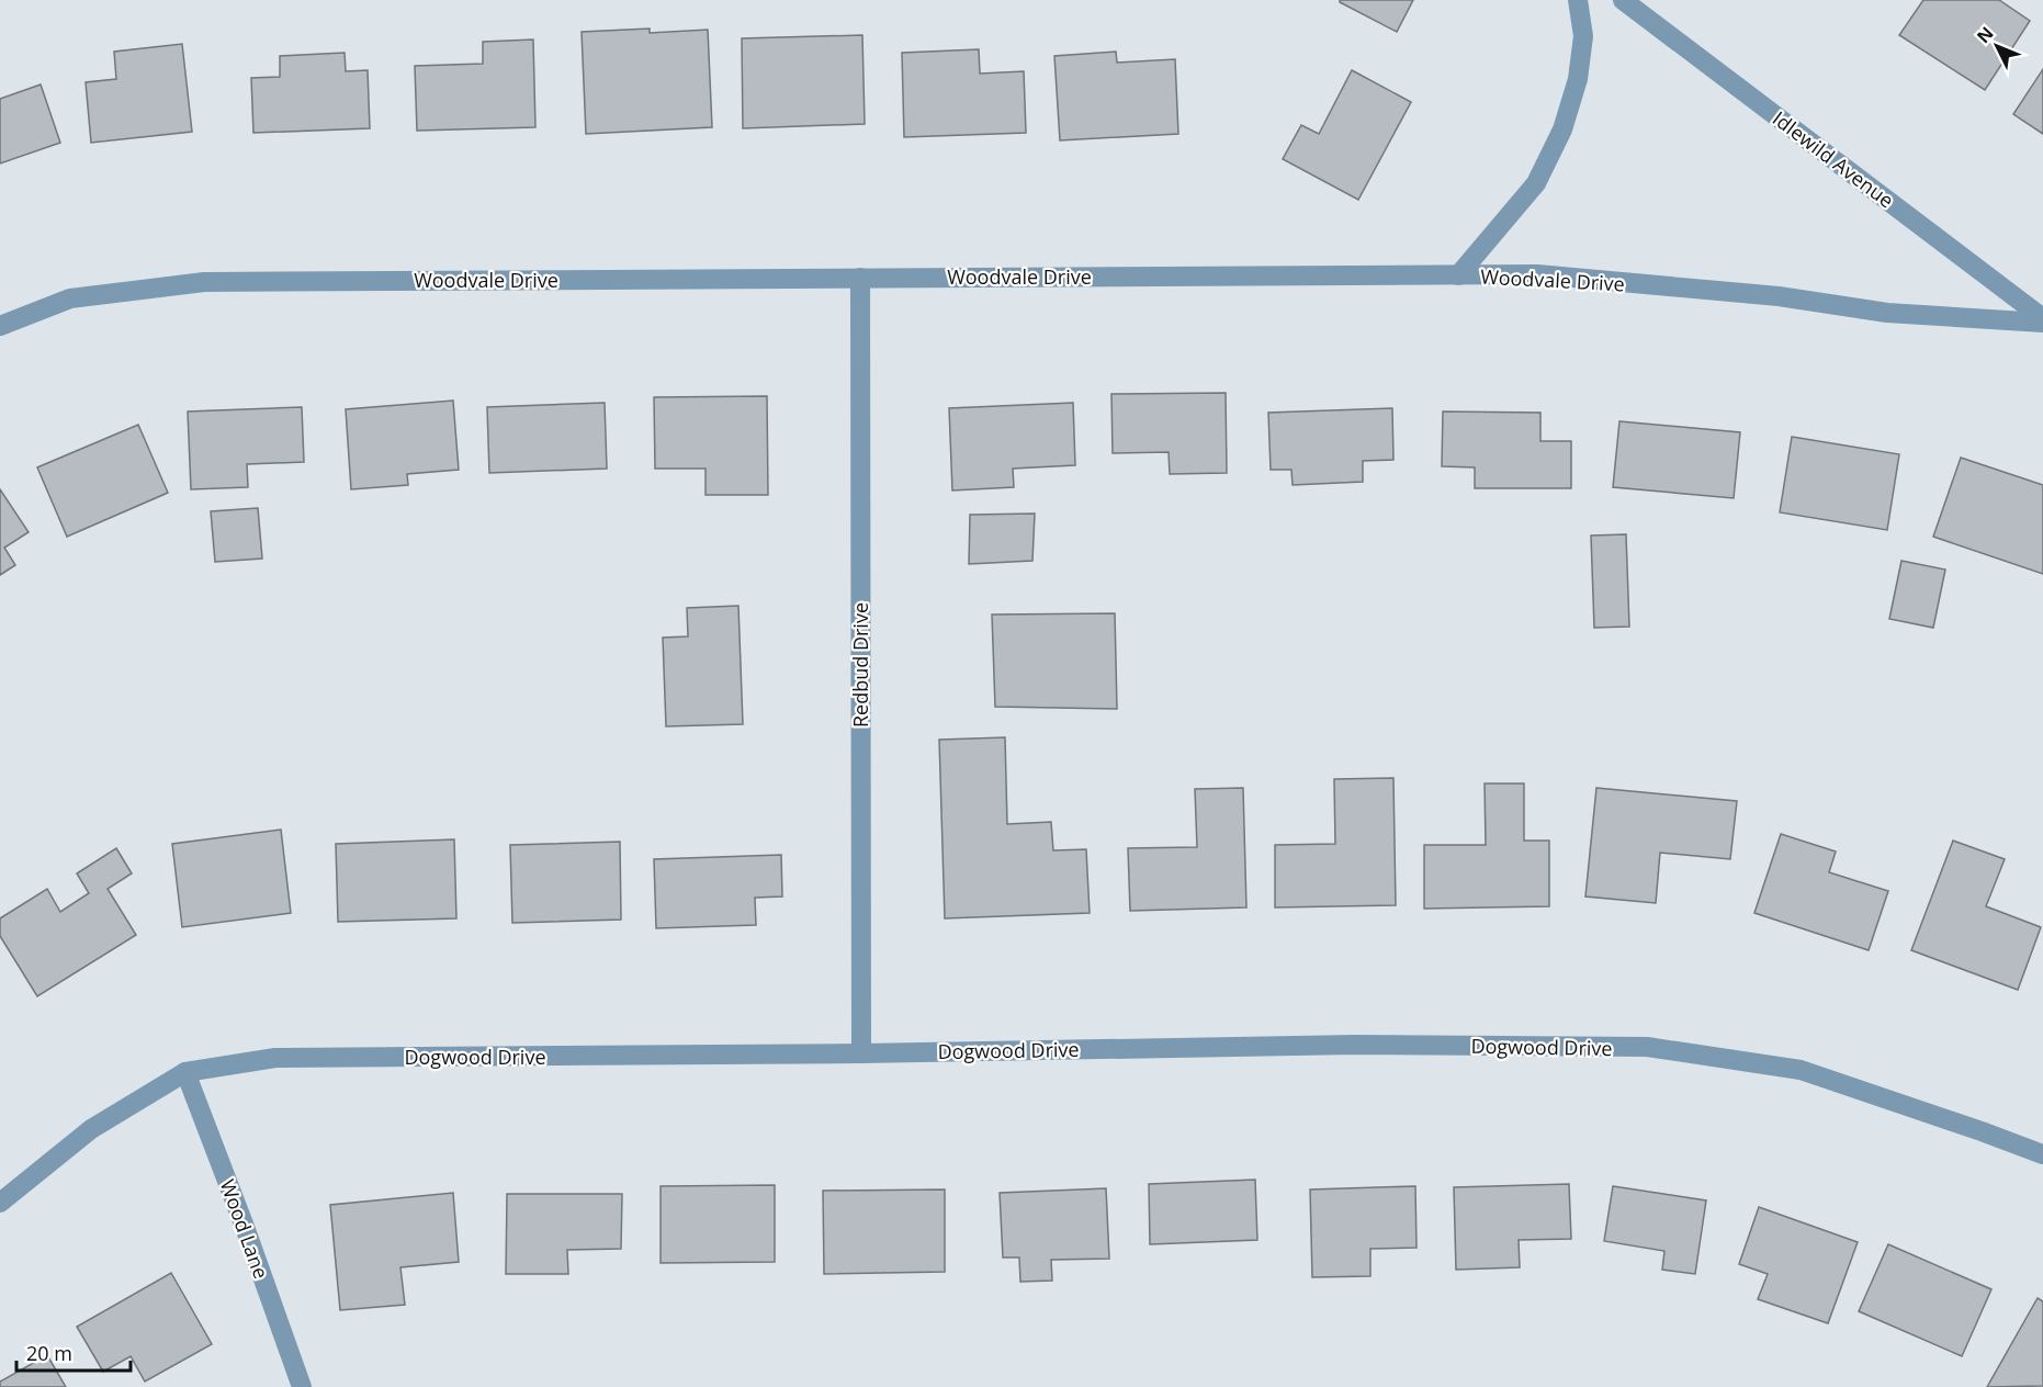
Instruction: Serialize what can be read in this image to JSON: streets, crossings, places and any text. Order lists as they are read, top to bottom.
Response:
{
  "streets": {
    "street": [
      "Idlewild Avenue",
      "Woodvale Drive",
      "Redbud Drive",
      "Dogwood Drive",
      "Wood Lane"
    ]
  },
  "crossings": [
    ["Idlewild Avenue", "Woodvale Drive"],
    ["Woodvale Drive", "Redbud Drive"],
    ["Redbud Drive", "Dogwood Drive"],
    ["Dogwood Drive", "Wood Lane"]
  ],
  "scale_bar": "20 m",
  "north": "top left"
}
